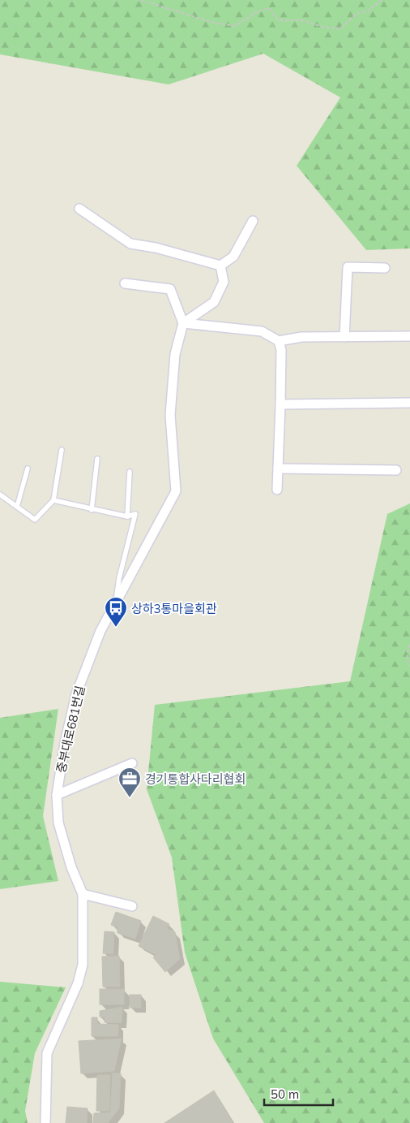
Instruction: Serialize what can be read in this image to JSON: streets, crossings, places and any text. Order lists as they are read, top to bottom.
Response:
{
  "streets": {
    "street": ["중부대로681번길"]
  },
  "places": {
    "bus stop": ["상하3통마을회관"],
    "office": ["경기통합사다리협회"]
  },
  "scale_bar": "50 m"
}
